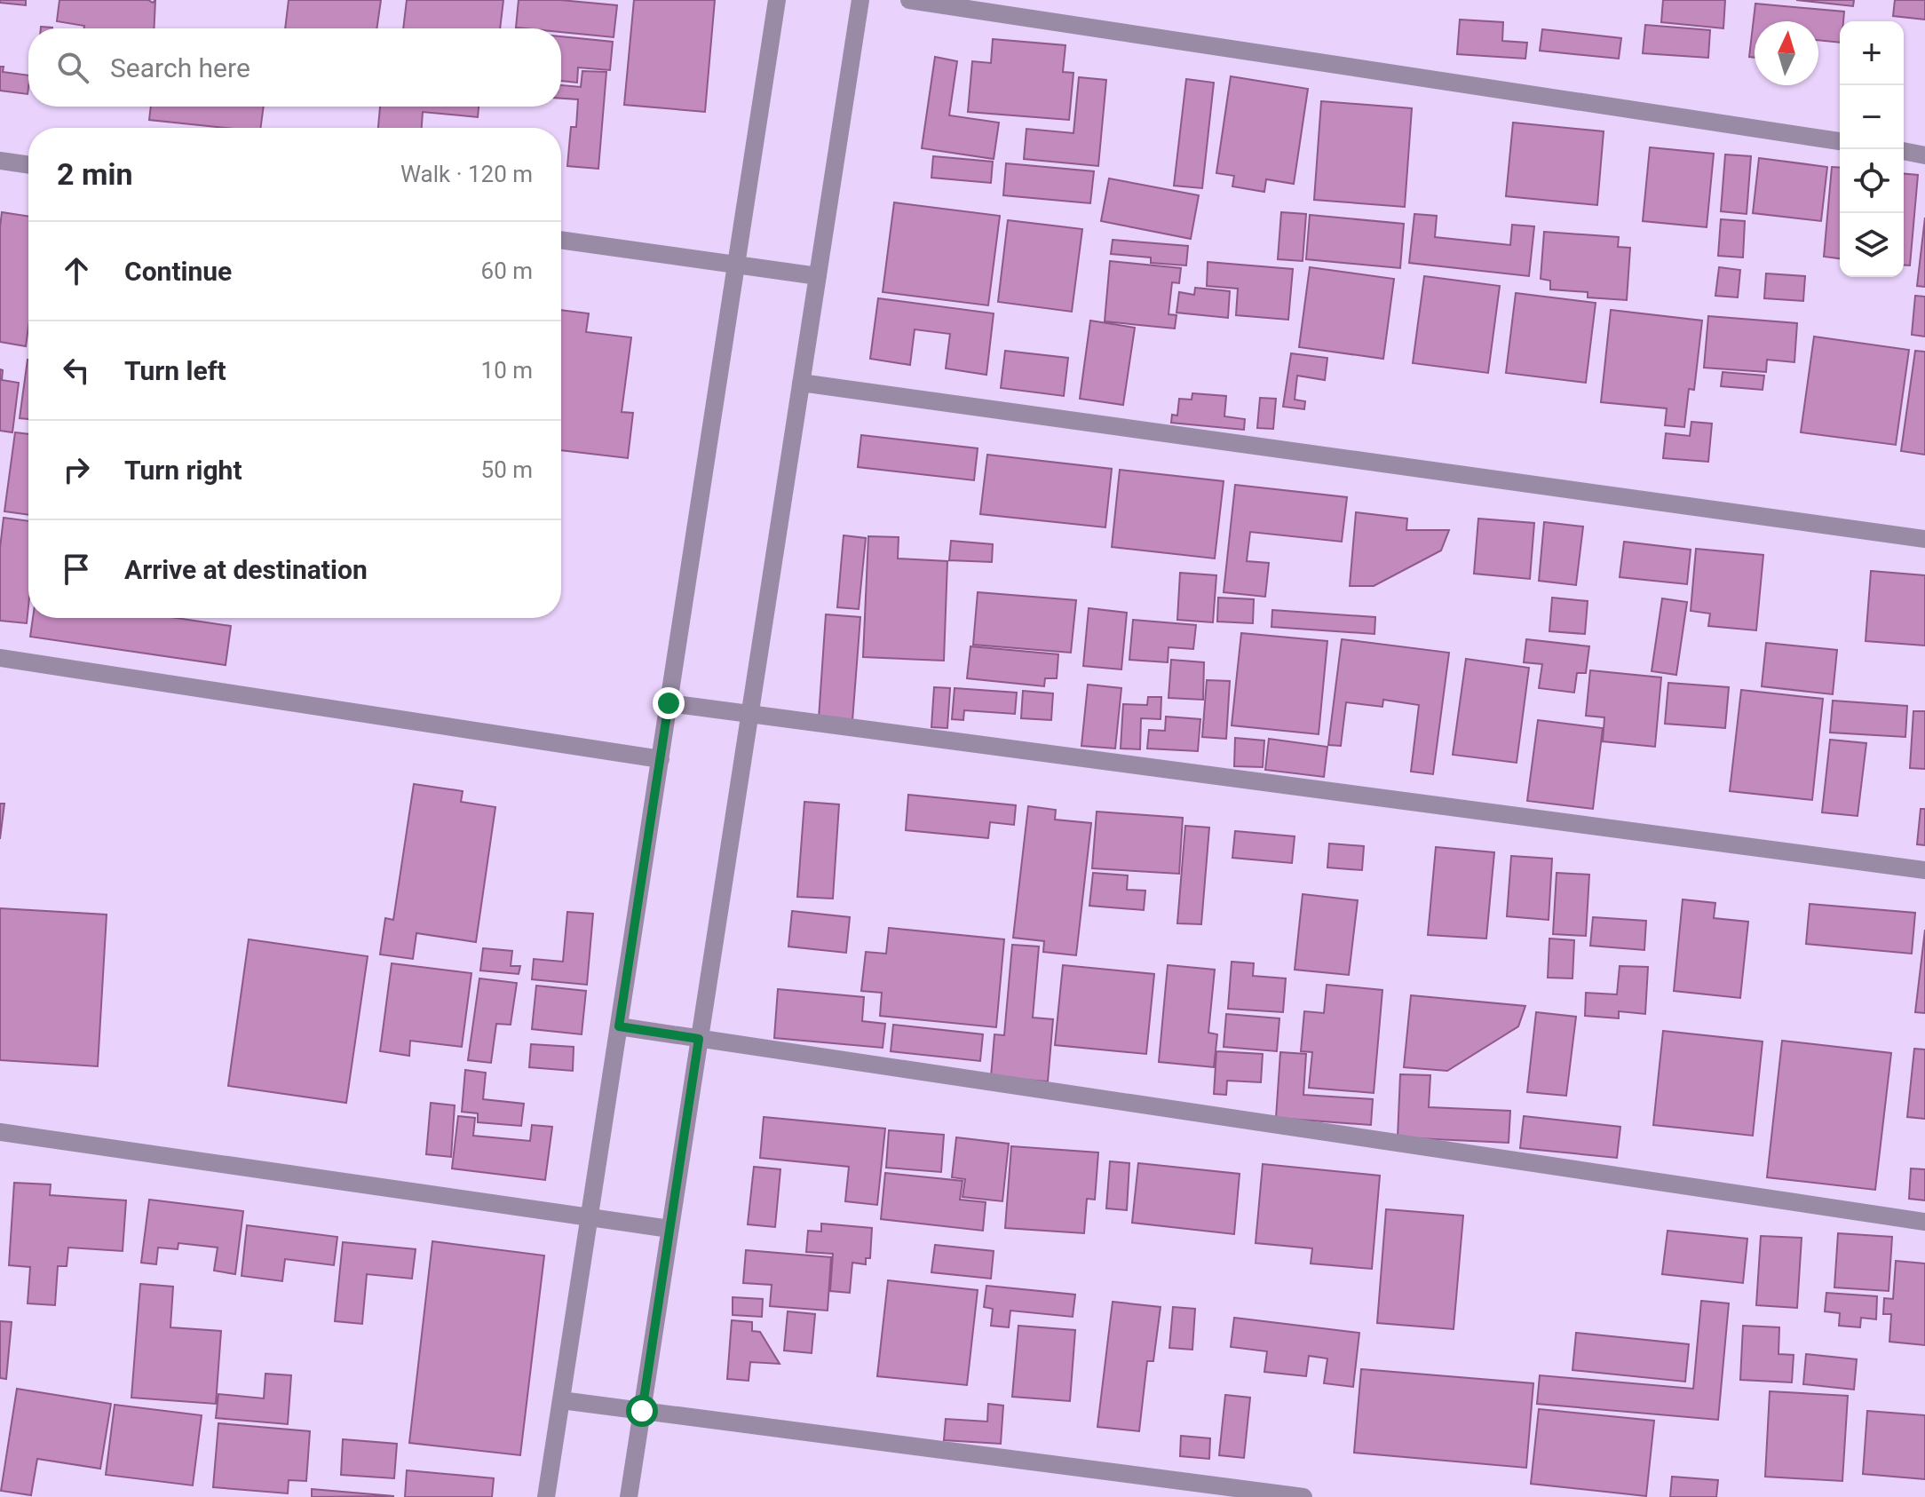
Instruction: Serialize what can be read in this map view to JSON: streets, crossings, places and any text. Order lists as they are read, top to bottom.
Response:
{
  "north": "top",
  "page": {
    "map_buttons": ["+", "−"],
    "search": "Search here",
    "heading": ["2 min", "Walk · 120 m"],
    "list": [
      ["Continue", "60 m"],
      ["Turn left", "10 m"],
      ["Turn right", "50 m"],
      "Arrive at destination"
    ]
  }
}
